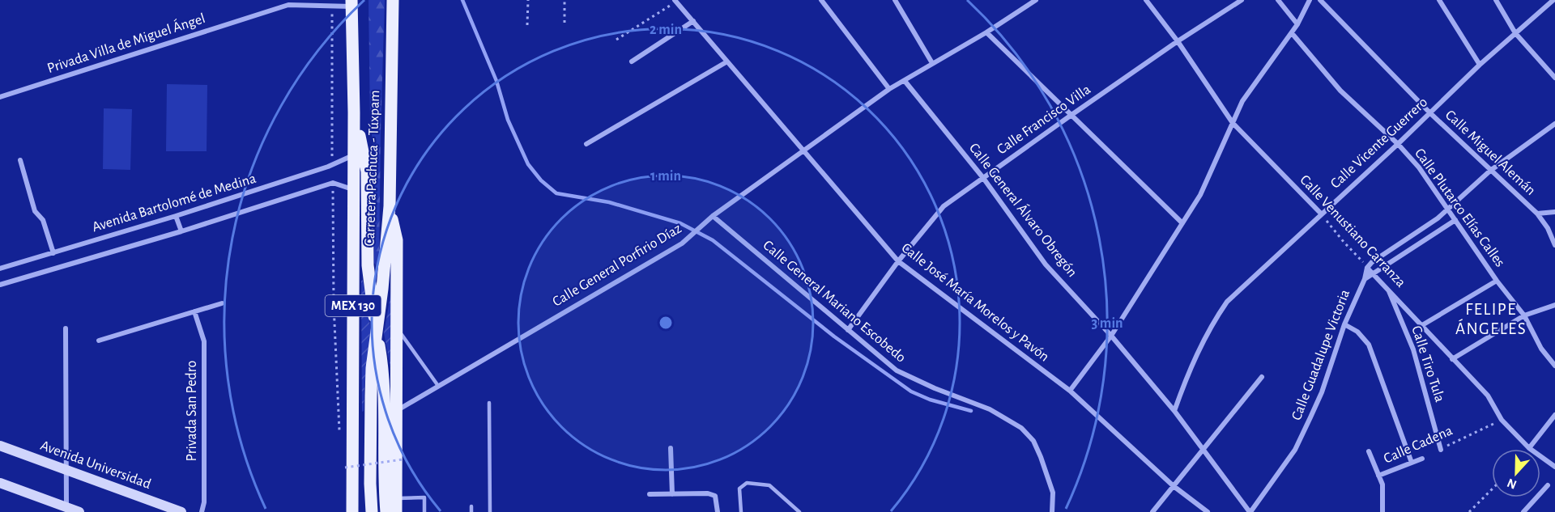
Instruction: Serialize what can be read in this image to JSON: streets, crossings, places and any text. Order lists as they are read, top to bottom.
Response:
{
  "streets": {
    "main road": ["Carretera Pachuca - Túxpam", "MEX 130", "Avenida Universidad"],
    "street": [
      "Privada Villa de Miguel Ángel",
      "Calle Francisco Villa",
      "Calle Vicente Guerrero",
      "Calle Miguel Alemán",
      "Avenida Bartolomé de Medina",
      "Calle Plutarco Elías Calles",
      "Calle General Álvaro Obregón",
      "Calle Venustiano Carranza",
      "Calle General Porfirio Díaz",
      "Calle General Mariano Escobedo",
      "Calle José María Morelos y Pavón",
      "Calle Guadalupe Victoria",
      "Calle Tiro Tula",
      "Privada San Pedro",
      "Calle Cadena"
    ]
  },
  "crossings": [
    ["Privada Villa de Miguel Ángel", "Carretera Pachuca - Túxpam"],
    ["Calle Francisco Villa", "Calle General Álvaro Obregón"],
    ["Calle Francisco Villa", "Calle Venustiano Carranza"],
    ["Calle Francisco Villa", "Calle General Mariano Escobedo"],
    ["Calle Francisco Villa", "Calle José María Morelos y Pavón"],
    ["Calle Vicente Guerrero", "Calle Miguel Alemán"],
    ["Calle Vicente Guerrero", "Calle Plutarco Elías Calles"],
    ["Calle Vicente Guerrero", "Calle General Álvaro Obregón"],
    ["Calle Vicente Guerrero", "Calle Venustiano Carranza"],
    ["Carretera Pachuca - Túxpam", "Avenida Bartolomé de Medina"],
    ["Calle Plutarco Elías Calles", "Calle Guadalupe Victoria"],
    ["Calle General Álvaro Obregón", "Calle General Porfirio Díaz"],
    ["Calle General Álvaro Obregón", "Calle Guadalupe Victoria"],
    ["Calle Venustiano Carranza", "Calle Guadalupe Victoria"],
    ["Calle Venustiano Carranza", "Calle Tiro Tula"],
    ["Calle Venustiano Carranza", "Calle Cadena"],
    ["Calle General Porfirio Díaz", "Calle General Mariano Escobedo"],
    ["Calle General Porfirio Díaz", "Calle José María Morelos y Pavón"],
    ["Calle Tiro Tula", "Calle Cadena"]
  ],
  "districts": ["FELIPE ÁNGELES"],
  "north": "bottom",
  "rings": ["2 min", "1 min", "3 min"]
}
